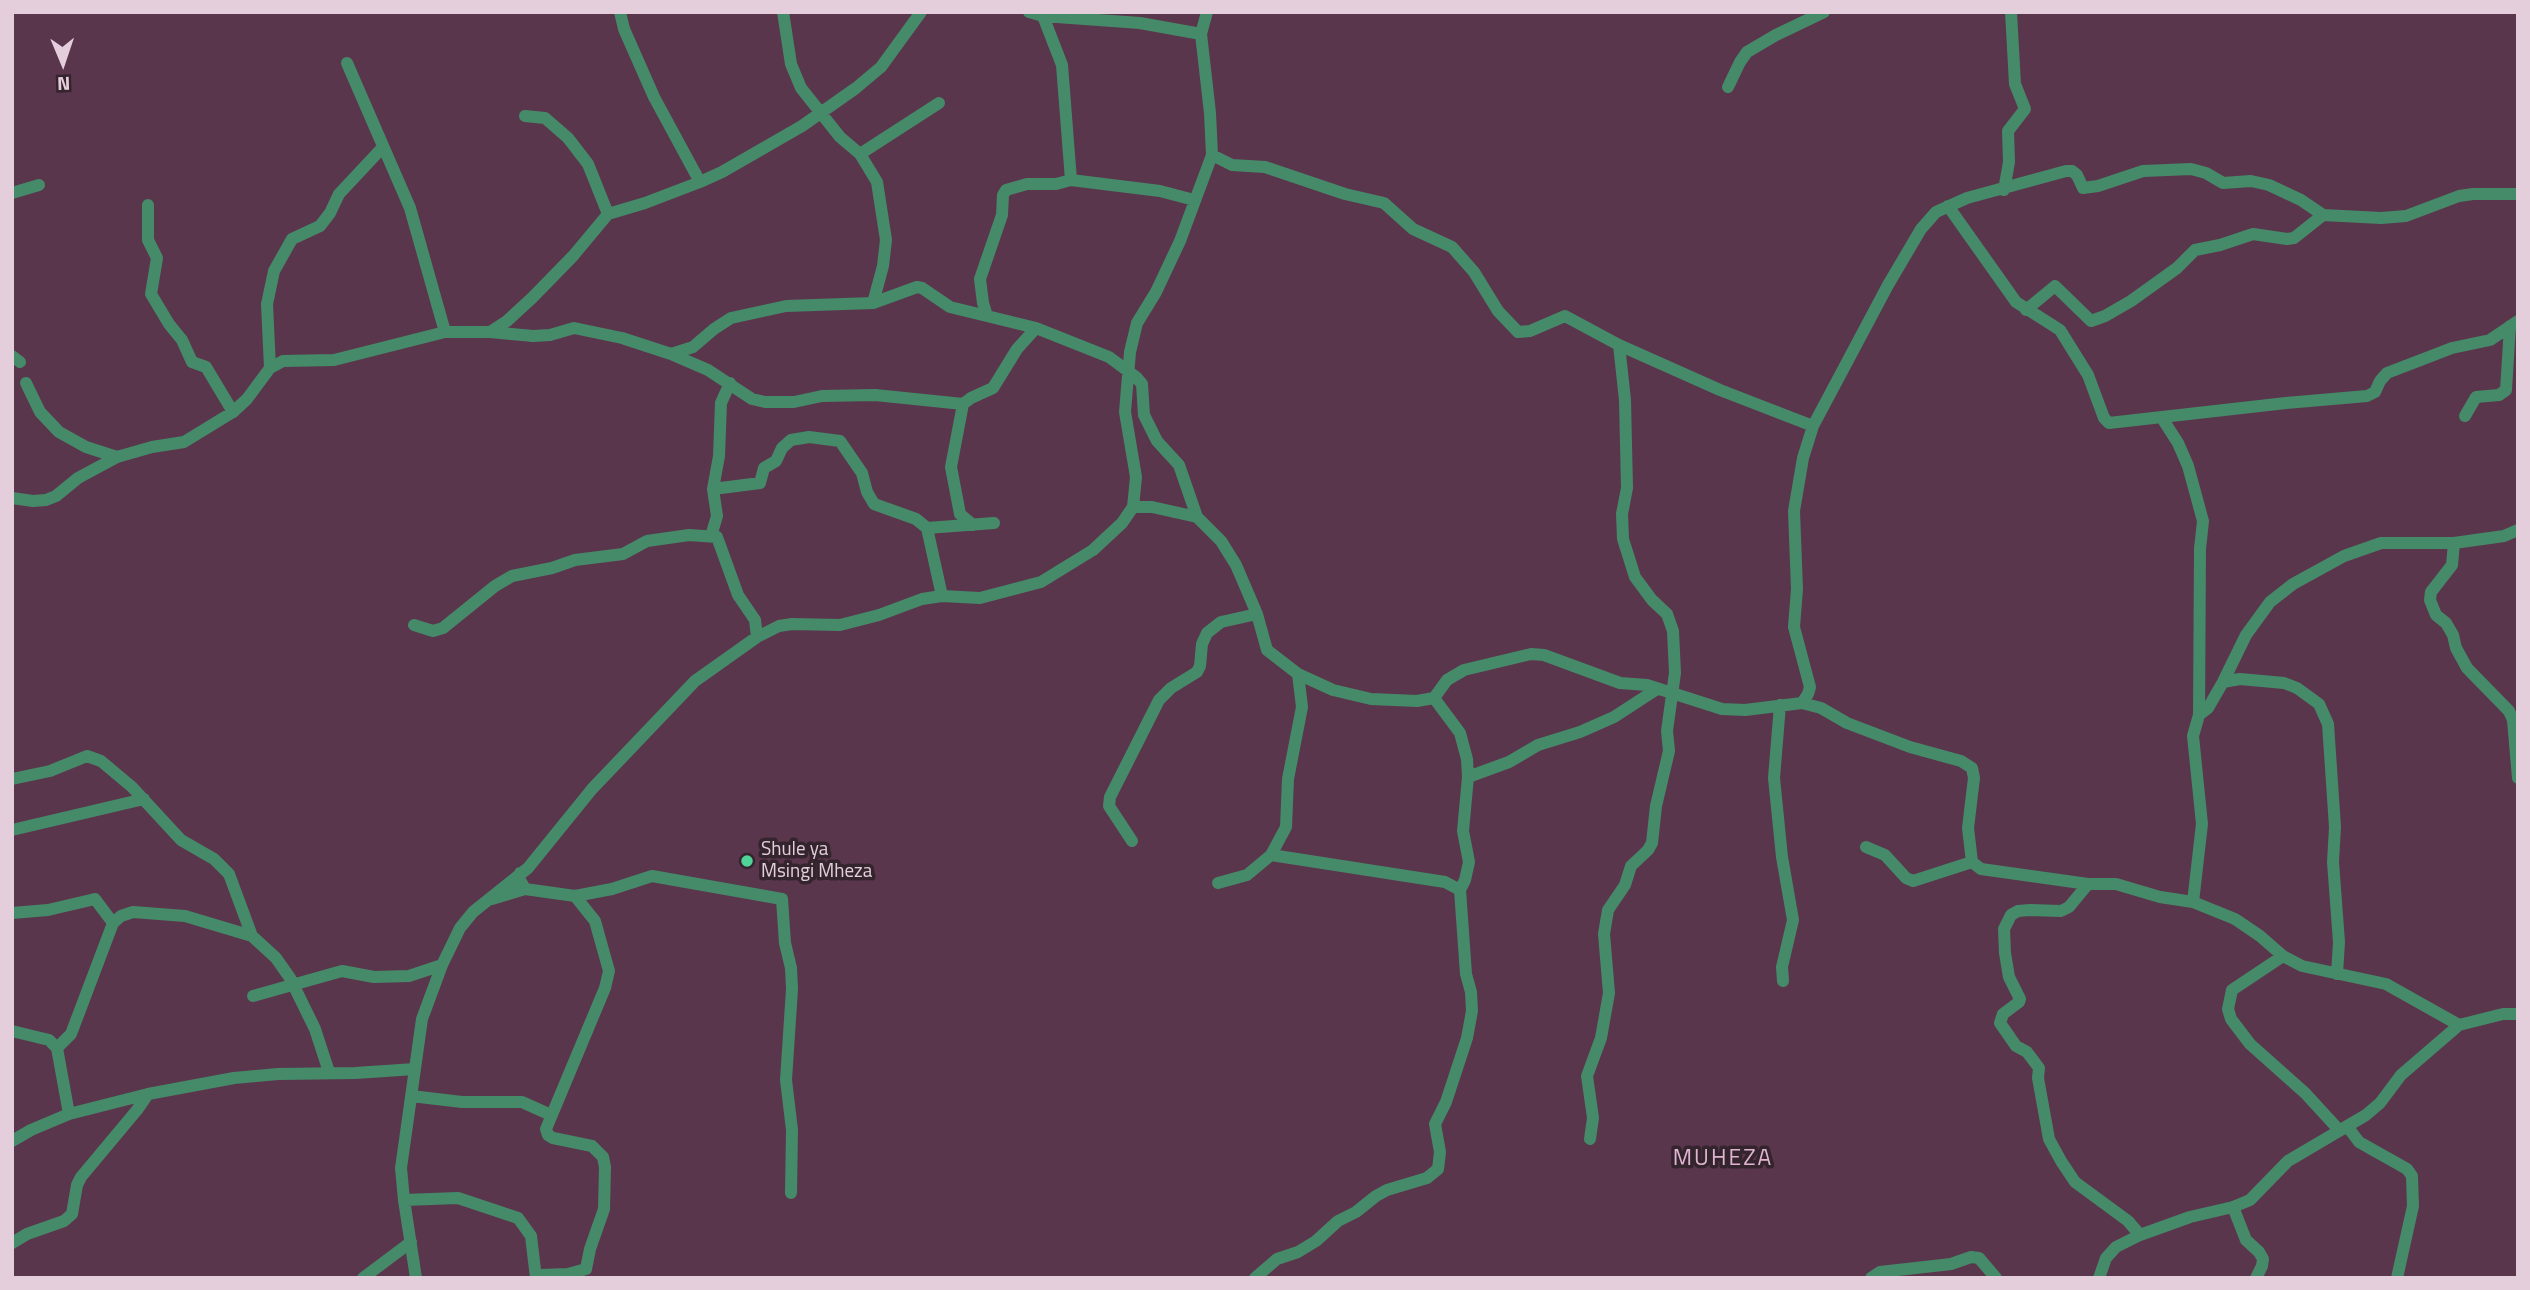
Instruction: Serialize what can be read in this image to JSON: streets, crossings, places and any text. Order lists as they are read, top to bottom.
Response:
{
  "districts": ["MUHEZA"],
  "places": ["Shule ya Msingi Mheza"],
  "north": "bottom"
}
